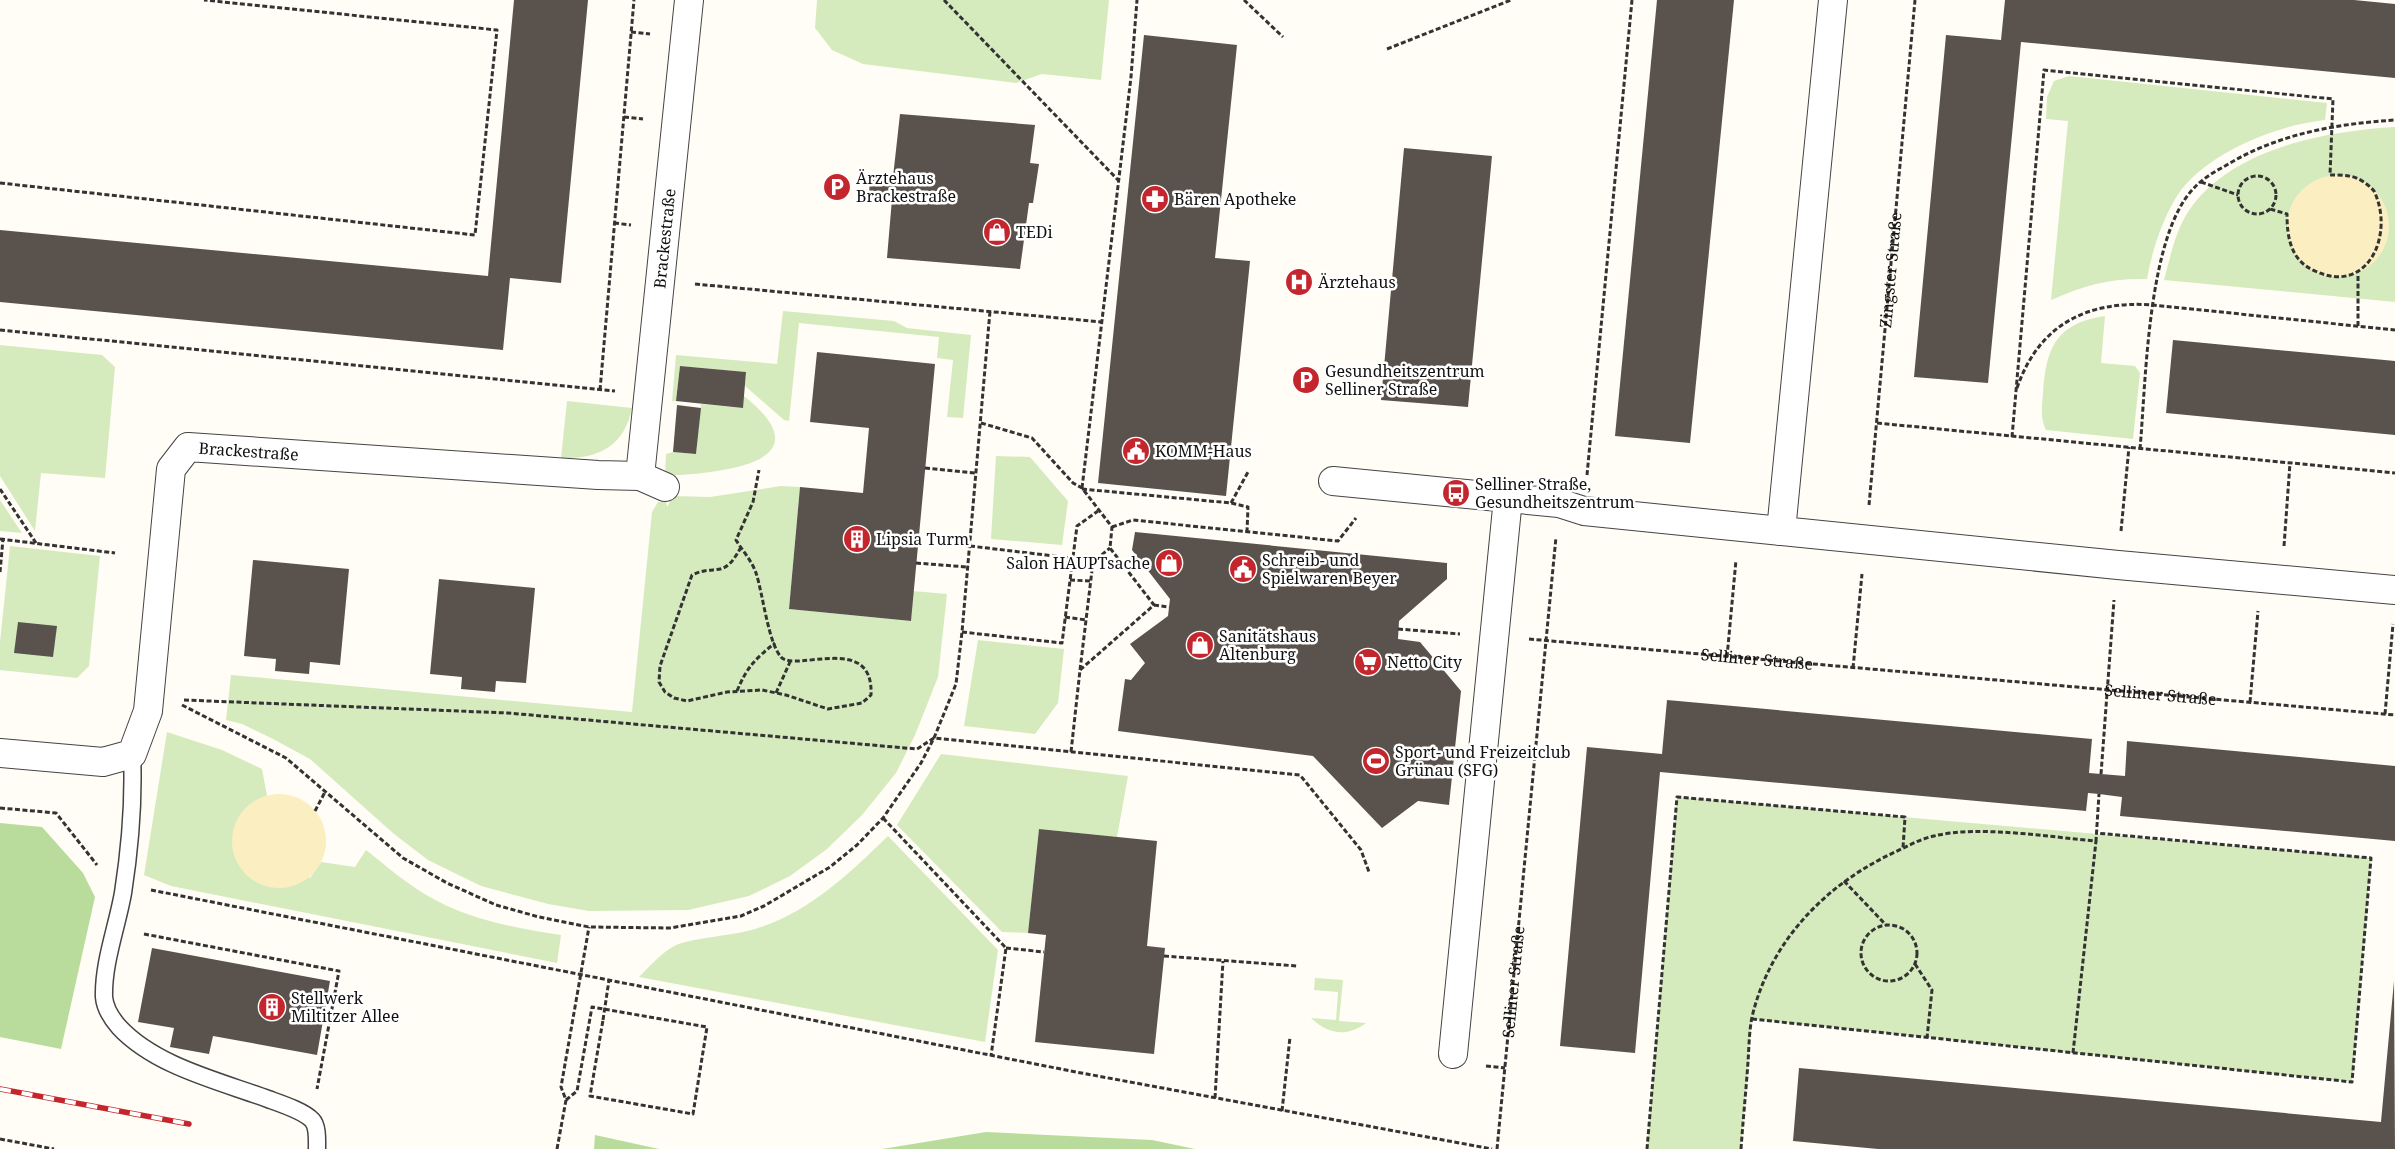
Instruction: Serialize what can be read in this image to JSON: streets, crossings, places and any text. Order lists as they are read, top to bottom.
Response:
{
  "streets": {
    "street": ["Brackestraße"],
    "path": ["Zingster Straße", "Selliner Straße"]
  },
  "crossings": [
    ["Zingster Straße", "Selliner Straße"]
  ],
  "places": {
    "parking": ["Ärztehaus Brackestraße", "Gesundheitszentrum Selliner Straße"],
    "pharmacy": ["Bären Apotheke"],
    "shop": ["TEDi", "Salon HAUPTsache", "Sanitätshaus Altenburg"],
    "hospital": ["Ärztehaus"],
    "public building": ["KOMM-Haus", "Schreib- und Spielwaren Beyer"],
    "bus stop": ["Selliner Straße, Gesundheitszentrum"],
    "building": ["Lipsia Turm", "Stellwerk Miltitzer Allee"],
    "supermarket": ["Netto City"],
    "sports": ["Sport- und Freizeitclub Grünau (SFG)"]
  }
}
